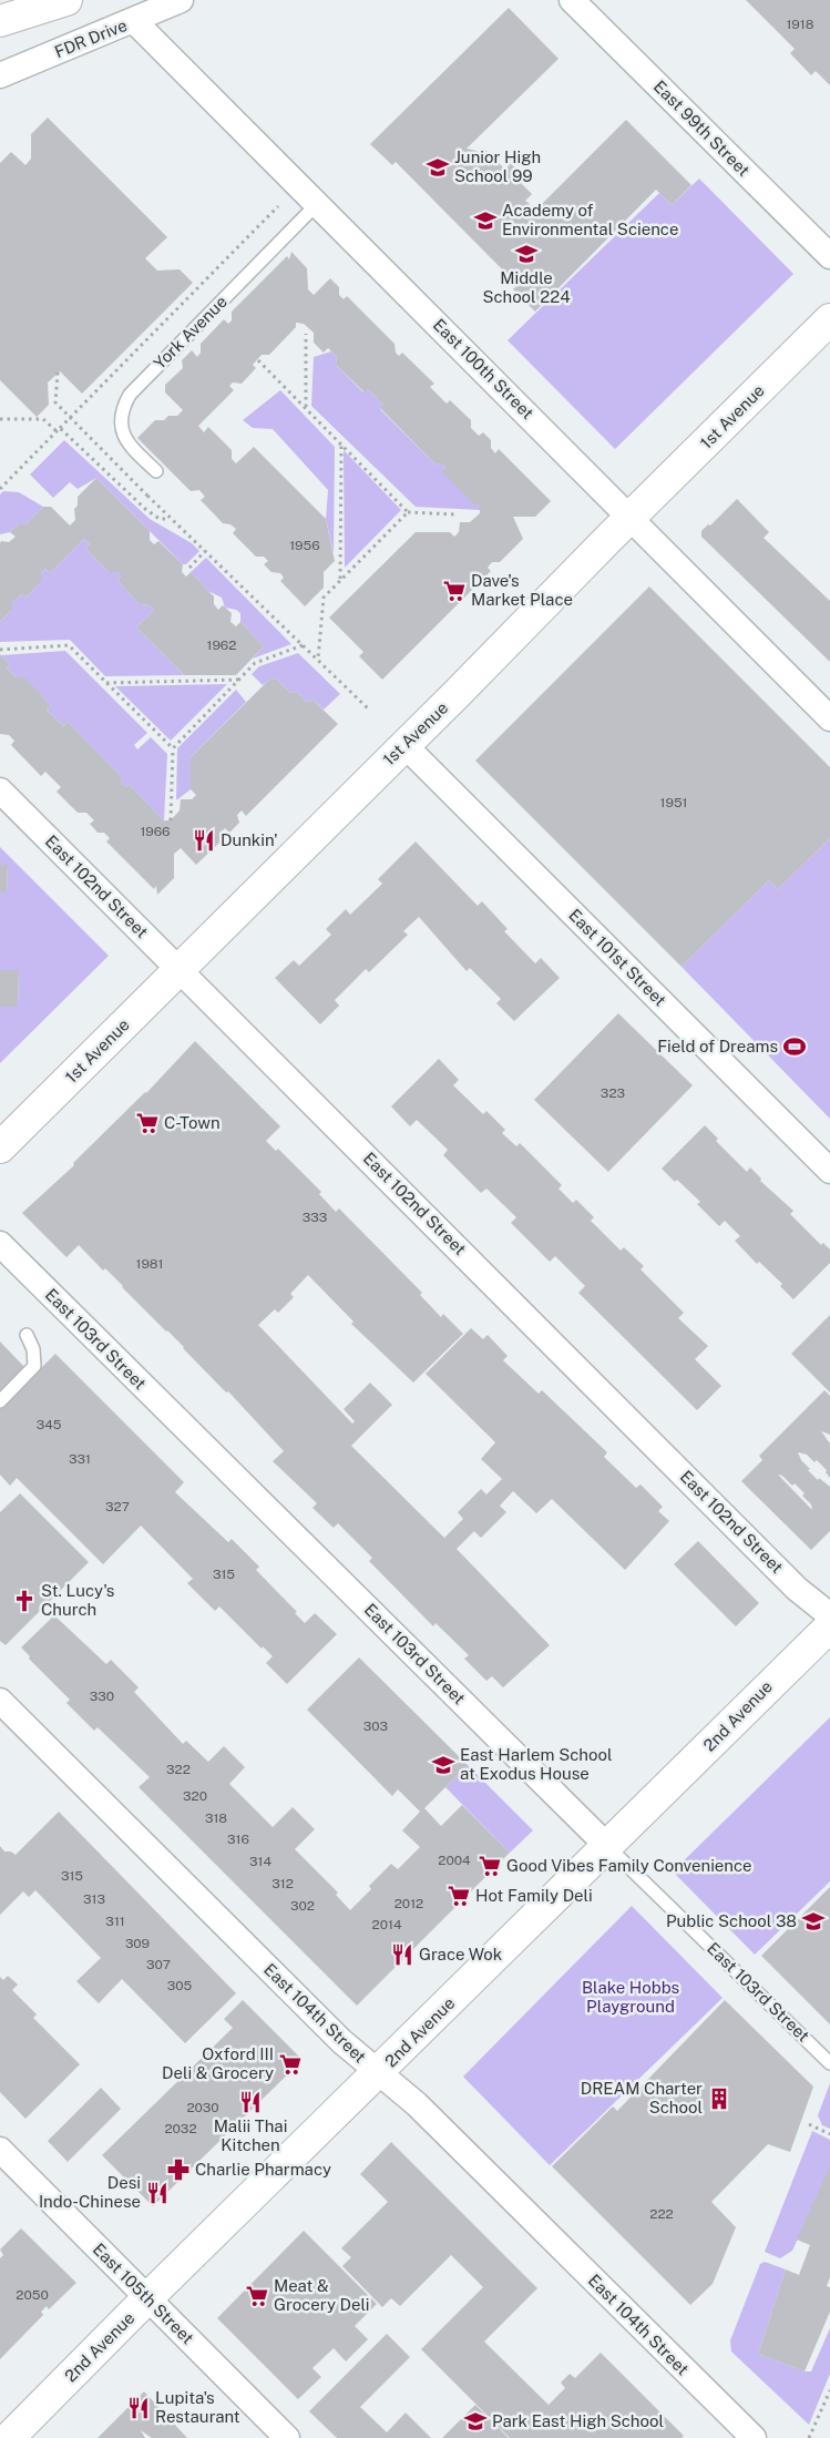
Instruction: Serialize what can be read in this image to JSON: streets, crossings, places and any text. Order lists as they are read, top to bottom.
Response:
{
  "streets": {
    "main road": ["1st Avenue", "2nd Avenue"],
    "street": [
      "FDR Drive",
      "East 99th Street",
      "East 100th Street",
      "East 102nd Street",
      "East 101st Street",
      "East 103rd Street",
      "East 104th Street",
      "East 105th Street"
    ],
    "lane": ["York Avenue"]
  },
  "crossings": [
    ["FDR Drive", "East 100th Street"],
    ["York Avenue", "East 100th Street"],
    ["East 100th Street", "1st Avenue"],
    ["1st Avenue", "East 102nd Street"],
    ["1st Avenue", "East 101st Street"],
    ["East 103rd Street", "2nd Avenue"],
    ["2nd Avenue", "East 104th Street"],
    ["2nd Avenue", "East 105th Street"]
  ],
  "parks": ["Blake Hobbs Playground"],
  "places": {
    "school or university": [
      "Junior High School 99",
      "Academy of Environmental Science",
      "Middle School 224",
      "East Harlem School at Exodus House",
      "Public School 38",
      "Park East High School"
    ],
    "supermarket": [
      "Dave's Market Place",
      "C-Town",
      "Good Vibes Family Convenience",
      "Hot Family Deli",
      "Oxford III Deli & Grocery",
      "Meat & Grocery Deli"
    ],
    "restaurant": [
      "Dunkin'",
      "Grace Wok",
      "Malii Thai Kitchen",
      "Desi Indo-Chinese",
      "Lupita's Restaurant"
    ],
    "sports": ["Field of Dreams"],
    "church": ["St. Lucy's Church"],
    "building": ["DREAM Charter School"],
    "pharmacy": ["Charlie Pharmacy"]
  },
  "house_numbers": [
    "1918",
    "1956",
    "1962",
    "1951",
    "1966",
    "323",
    "333",
    "1981",
    "345",
    "331",
    "327",
    "315",
    "330",
    "303",
    "322",
    "320",
    "318",
    "316",
    "2004",
    "314",
    "315",
    "312",
    "313",
    "2012",
    "302",
    "311",
    "2014",
    "309",
    "307",
    "305",
    "2030",
    "2032",
    "222",
    "2050"
  ]
}
